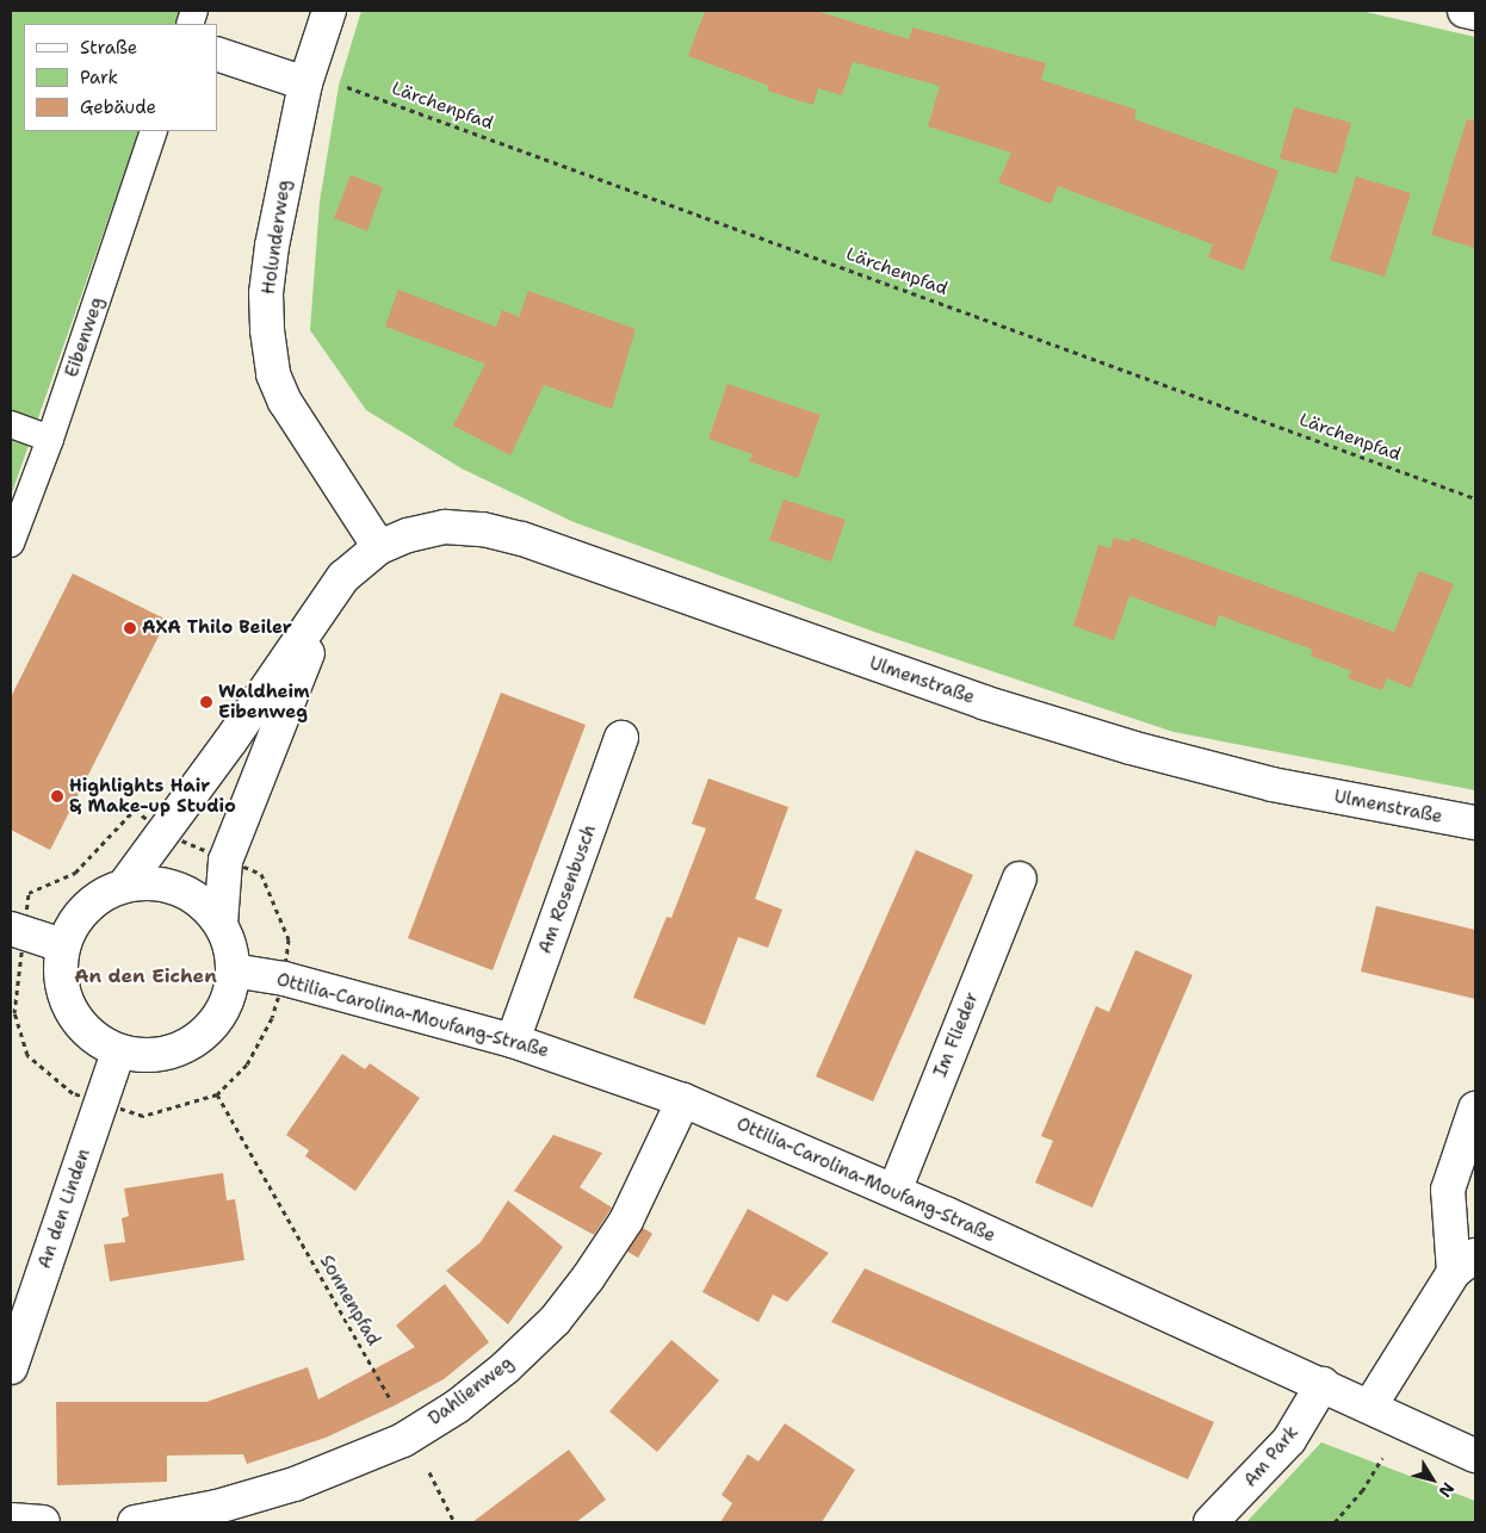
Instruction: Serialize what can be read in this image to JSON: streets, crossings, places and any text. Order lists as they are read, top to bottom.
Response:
{
  "streets": {
    "street": [
      "Holunderweg",
      "Ulmenstraße",
      "Am Rosenbusch",
      "Ottilia-Carolina-Moufang-Straße",
      "Im Flieder",
      "An den Linden",
      "Dahlienweg",
      "Am Park"
    ],
    "lane": ["Eibenweg"],
    "path": ["Lärchenpfad", "Sonnenpfad"]
  },
  "crossings": [
    ["Lärchenpfad", "Holunderweg"],
    ["Holunderweg", "Ulmenstraße"],
    ["Am Rosenbusch", "Ottilia-Carolina-Moufang-Straße"],
    ["Ottilia-Carolina-Moufang-Straße", "Im Flieder"],
    ["Ottilia-Carolina-Moufang-Straße", "An den Linden"],
    ["Ottilia-Carolina-Moufang-Straße", "Dahlienweg"],
    ["Ottilia-Carolina-Moufang-Straße", "Am Park"],
    ["Sonnenpfad", "Dahlienweg"]
  ],
  "districts": ["An den Eichen"],
  "places": ["AXA Thilo Beiler", "Waldheim Eibenweg", "Highlights Hair & Make-up Studio"],
  "legend": ["Straße", "Park", "Gebäude"],
  "north": "bottom right"
}
